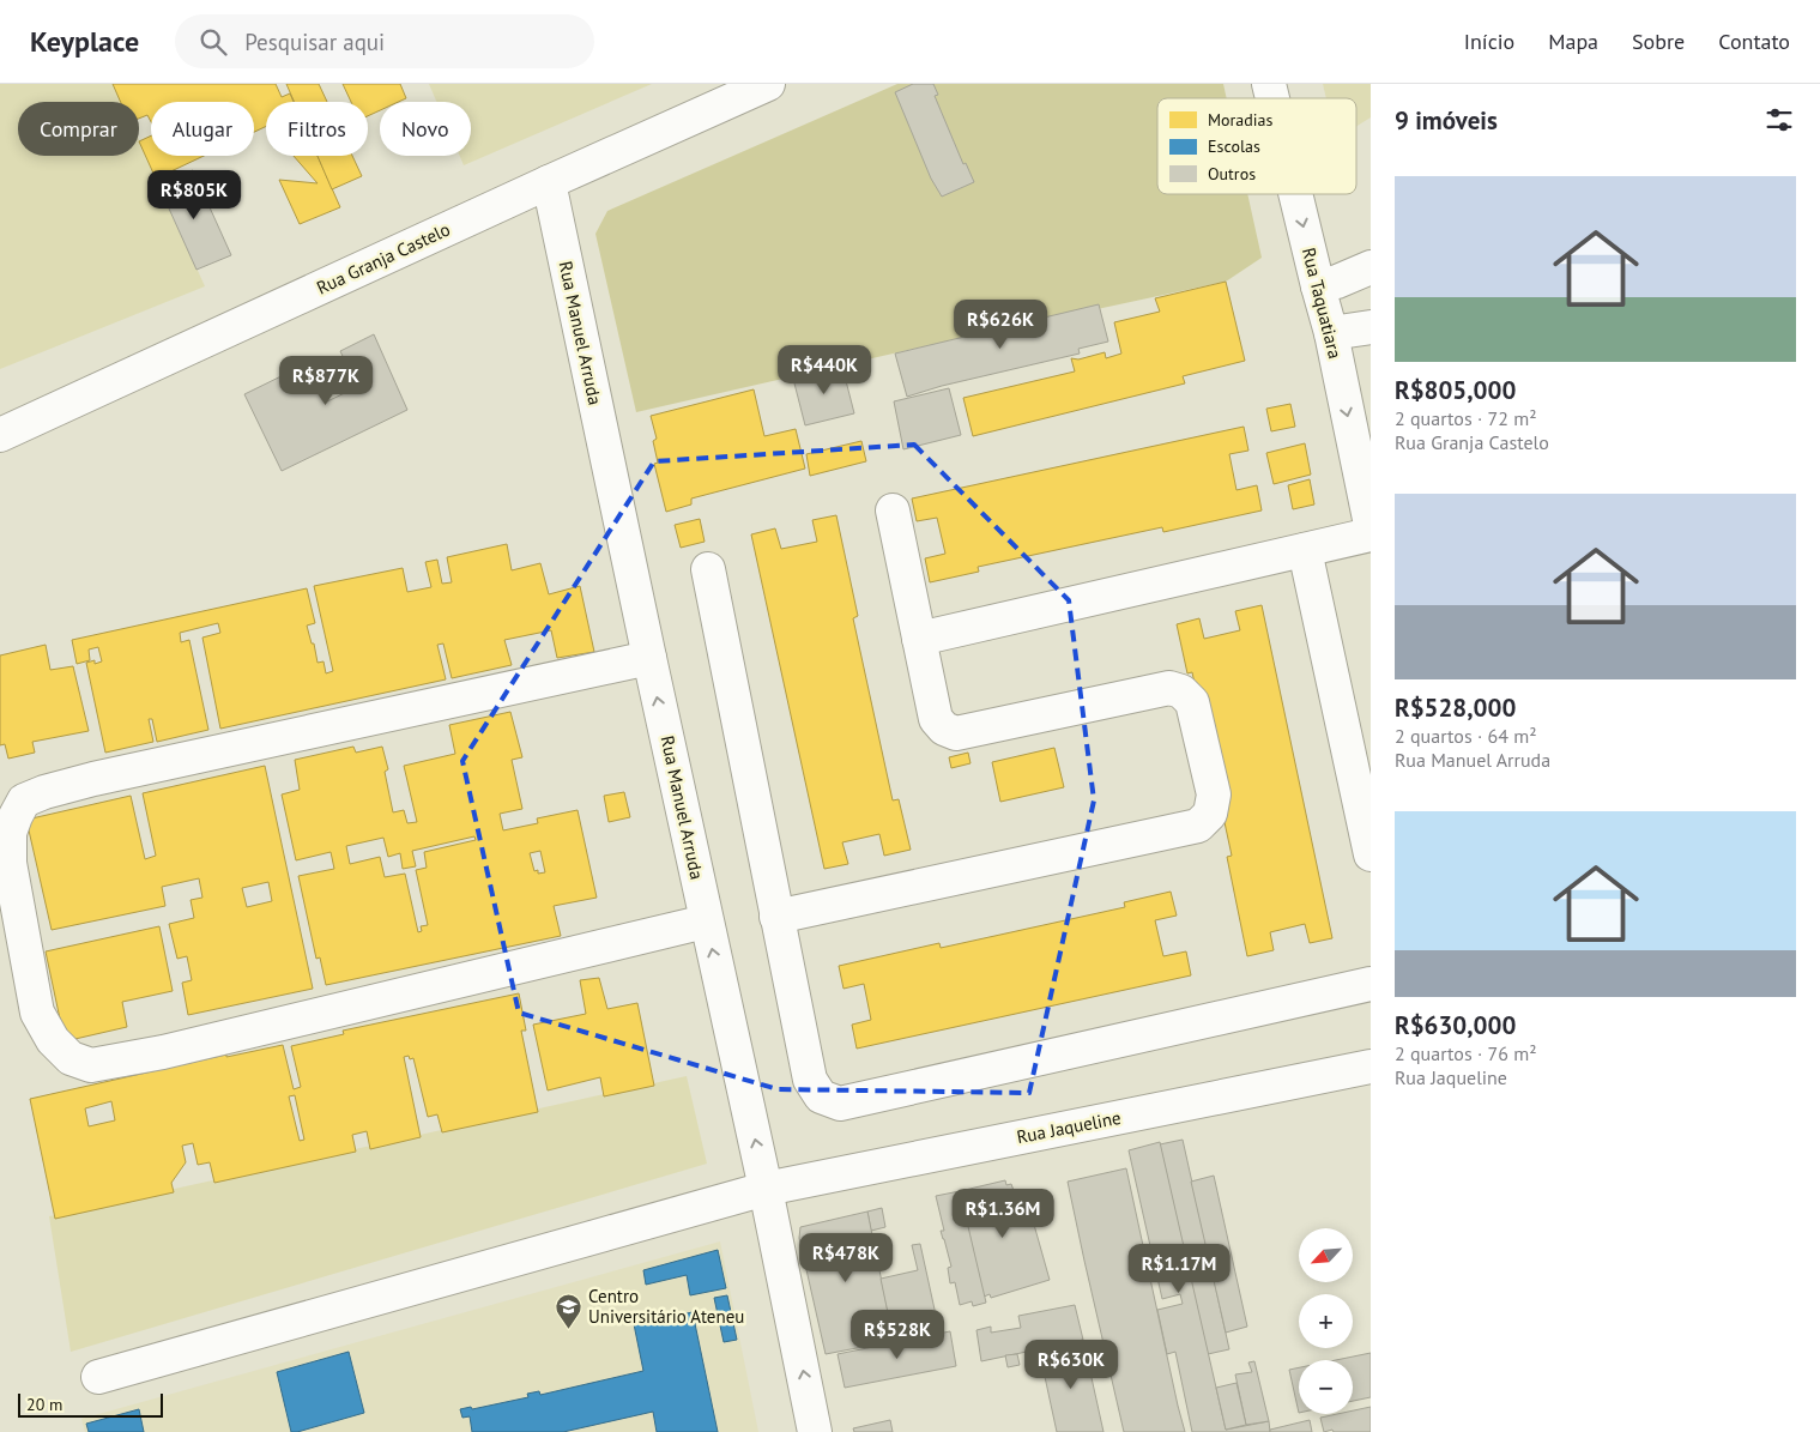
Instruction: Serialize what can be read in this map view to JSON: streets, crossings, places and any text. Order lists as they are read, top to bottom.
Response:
{
  "streets": {
    "street": [
      "Rua Granja Castelo",
      "Rua Taquatiara",
      "Rua Manuel Arruda",
      "Rua Jaqueline"
    ]
  },
  "crossings": [
    ["Rua Granja Castelo", "Rua Manuel Arruda"],
    ["Rua Manuel Arruda", "Rua Jaqueline"]
  ],
  "one_way": ["Rua Taquatiara"],
  "places": {
    "school or university": ["Centro Universitário Ateneu"]
  },
  "legend": ["Moradias", "Escolas", "Outros"],
  "scale_bar": "20 m",
  "north": "bottom left",
  "page": {
    "header": "Keyplace",
    "search": "Pesquisar aqui",
    "nav": [
      "Início",
      "Mapa",
      "Sobre",
      "Contato"
    ],
    "heading": "9 imóveis",
    "chip": [
      "Comprar",
      "Alugar",
      "Filtros",
      "Novo"
    ],
    "list": [
      {
        "name": "R$805,000",
        "note": "2 quartos · 72 m² · Rua Granja Castelo"
      },
      {
        "name": "R$528,000",
        "note": "2 quartos · 64 m² · Rua Manuel Arruda"
      },
      {
        "name": "R$630,000",
        "note": "2 quartos · 76 m² · Rua Jaqueline"
      }
    ],
    "price": [
      "R$805K",
      "R$626K",
      "R$440K",
      "R$877K",
      "R$1.36M",
      "R$478K",
      "R$1.17M",
      "R$528K",
      "R$630K"
    ],
    "map_buttons": ["+", "−"],
    "scale": "20 m"
  }
}
